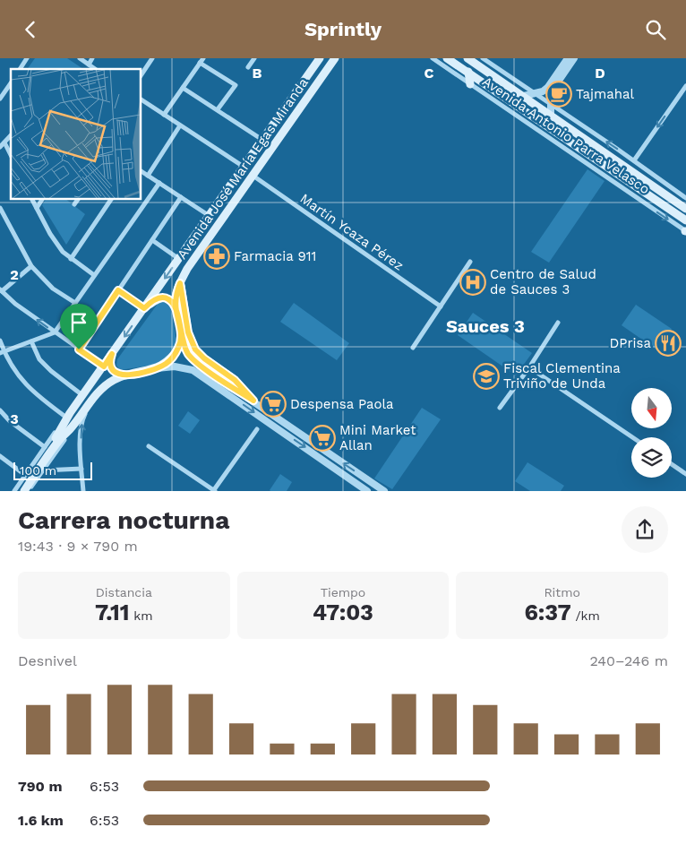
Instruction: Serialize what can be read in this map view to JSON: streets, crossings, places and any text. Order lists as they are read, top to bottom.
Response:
{
  "streets": {
    "main road": ["Avenida Antonio Parra Velasco", "Avenida José María Egas Miranda"],
    "street": ["Martín Ycaza Pérez"]
  },
  "crossings": [
    ["Avenida José María Egas Miranda", "Martín Ycaza Pérez"]
  ],
  "districts": ["Sauces 3"],
  "places": {
    "cafe": ["Tajmahal"],
    "pharmacy": ["Farmacia 911"],
    "hospital": ["Centro de Salud de Sauces 3"],
    "restaurant": ["DPrisa"],
    "school or university": ["Fiscal Clementina Triviño de Unda"],
    "supermarket": ["Despensa Paola", "Mini Market Allan"]
  },
  "scale_bar": "100 m",
  "north": "bottom",
  "page": {
    "header": "Sprintly",
    "scale": "100 m",
    "heading": ["Carrera nocturna", "19:43 · 9 × 790 m"],
    "stats": [
      ["Distancia", "7.11 km"],
      ["Tiempo", "47:03"],
      ["Ritmo", "6:37 /km"]
    ],
    "chart": ["Desnivel", "240–246 m"],
    "list": [
      {
        "name": "790 m",
        "note": "6:53"
      },
      {
        "name": "1.6 km",
        "note": "6:53"
      }
    ]
  },
  "grid": {
    "columns": ["B", "C", "D"],
    "rows": ["2", "3"]
  }
}
